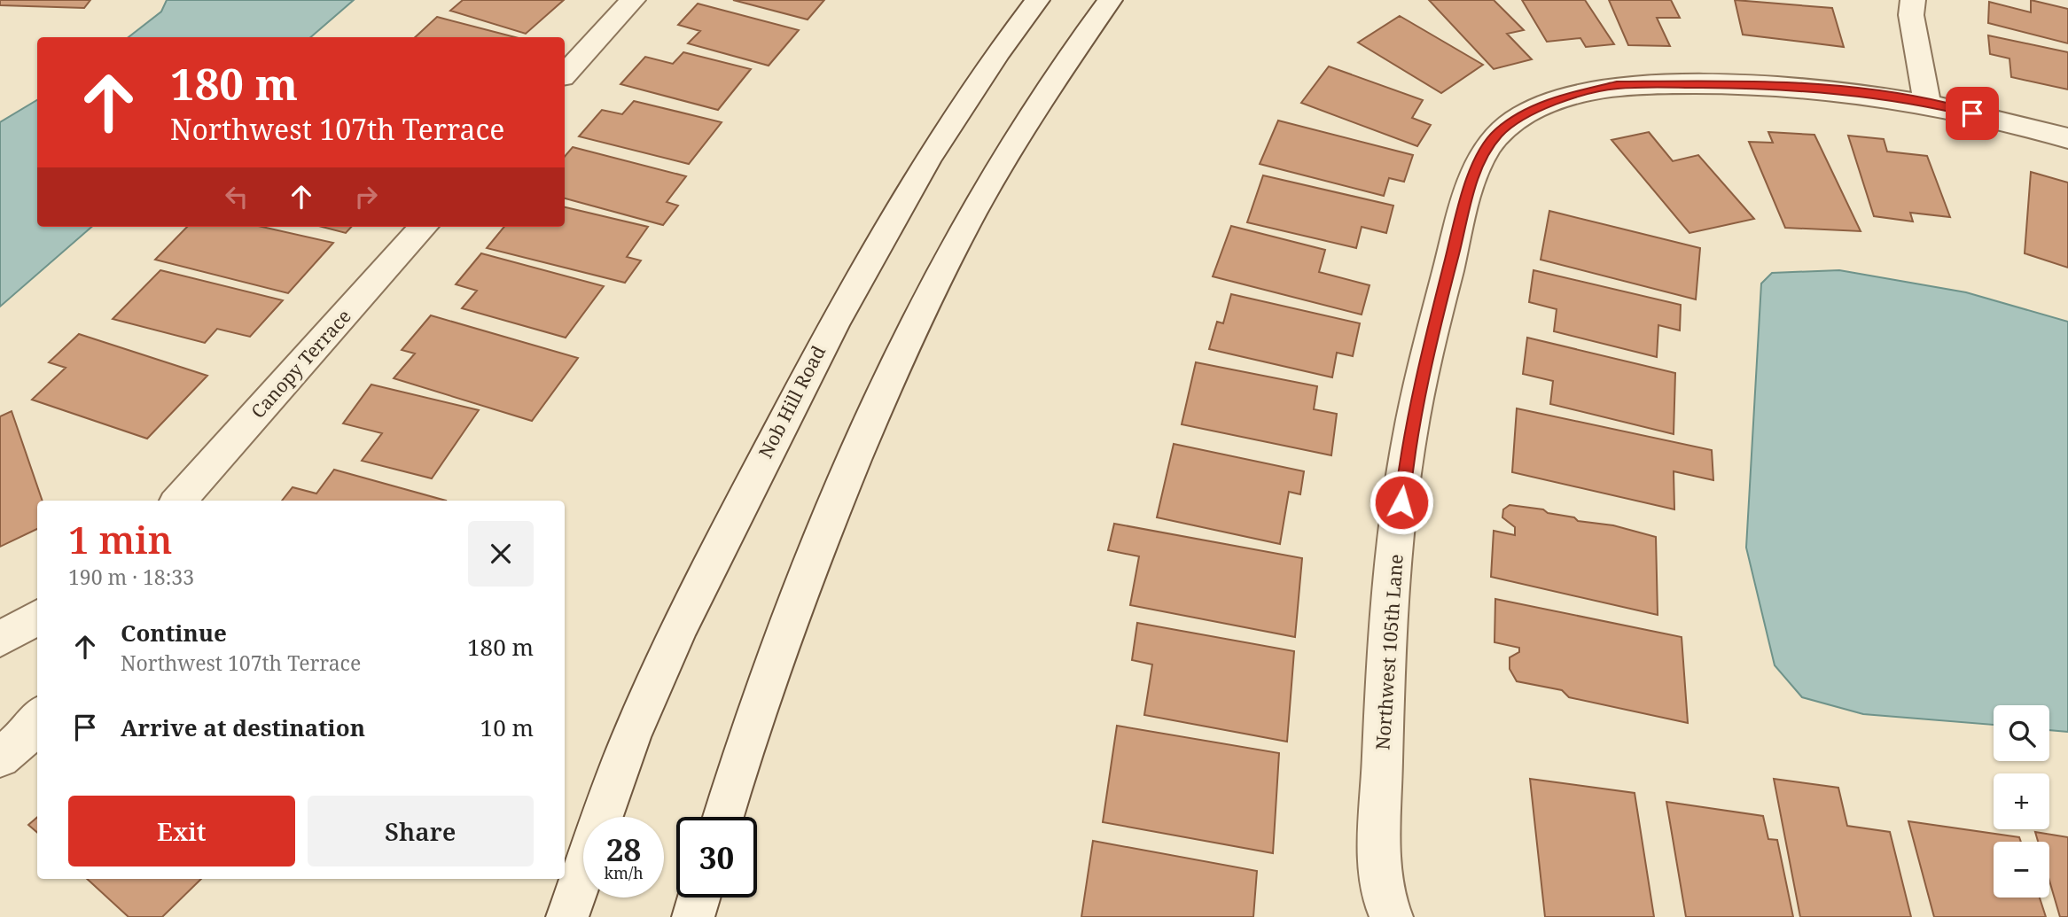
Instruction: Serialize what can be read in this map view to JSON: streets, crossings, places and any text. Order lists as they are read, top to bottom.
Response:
{
  "streets": {
    "street": ["Canopy Terrace", "Nob Hill Road", "Northwest 105th Lane"]
  },
  "page": {
    "turn": ["180 m", "Northwest 107th Terrace"],
    "heading": ["1 min", "190 m · 18:33"],
    "list": [
      {
        "name": "Continue",
        "note": "Northwest 107th Terrace",
        "value": "180 m"
      },
      {
        "name": "Arrive at destination",
        "value": "10 m"
      }
    ],
    "map_buttons": ["+", "−"],
    "buttons": ["Exit", "Share"],
    "speed": "28 km/h",
    "limit": "30"
  }
}
